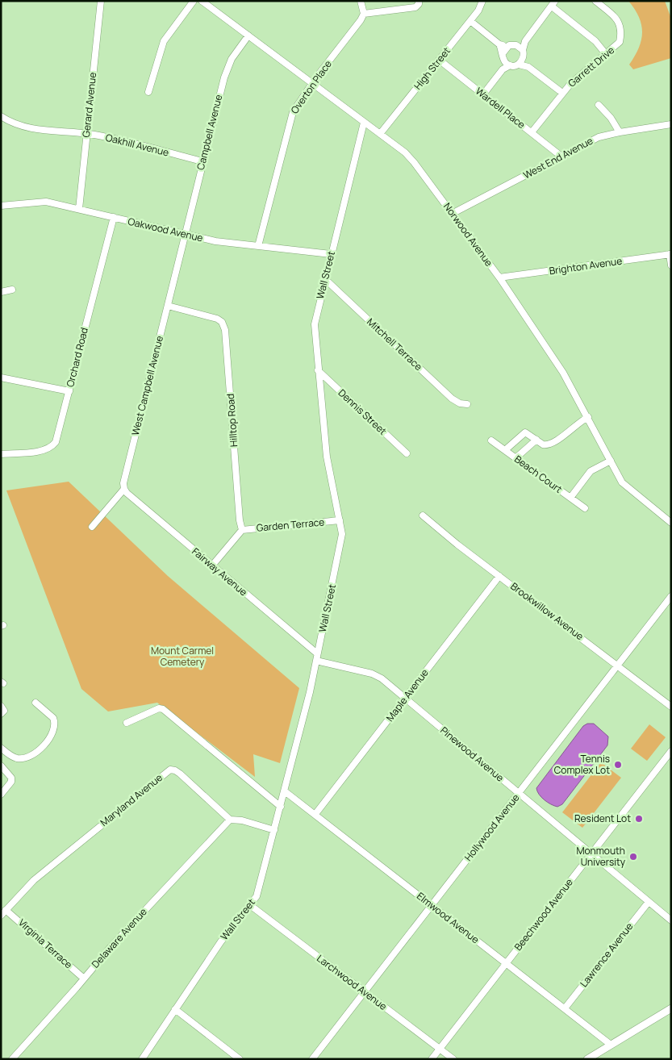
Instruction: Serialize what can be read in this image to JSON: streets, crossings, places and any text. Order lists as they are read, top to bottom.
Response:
{
  "streets": {
    "street": [
      "Garrett Drive",
      "High Street",
      "Overton Place",
      "Gerard Avenue",
      "Wardell Place",
      "Campbell Avenue",
      "Oakhill Avenue",
      "West End Avenue",
      "Oakwood Avenue",
      "Norwood Avenue",
      "Brighton Avenue",
      "Wall Street",
      "Mitchell Terrace",
      "Orchard Road",
      "West Campbell Avenue",
      "Dennis Street",
      "Hilltop Road",
      "Beach Court",
      "Garden Terrace",
      "Fairway Avenue",
      "Brookwillow Avenue",
      "Maple Avenue",
      "Pinewood Avenue",
      "Maryland Avenue",
      "Hollywood Avenue",
      "Beechwood Avenue",
      "Elmwood Avenue",
      "Delaware Avenue",
      "Virginia Terrace",
      "Lawrence Avenue",
      "Larchwood Avenue"
    ]
  },
  "crossings": [
    ["Garrett Drive", "Wardell Place"],
    ["High Street", "Wardell Place"],
    ["High Street", "Norwood Avenue"],
    ["Overton Place", "Oakwood Avenue"],
    ["Overton Place", "Norwood Avenue"],
    ["Gerard Avenue", "Oakhill Avenue"],
    ["Gerard Avenue", "Oakwood Avenue"],
    ["Wardell Place", "West End Avenue"],
    ["Campbell Avenue", "Oakhill Avenue"],
    ["Campbell Avenue", "Oakwood Avenue"],
    ["Campbell Avenue", "Norwood Avenue"],
    ["Campbell Avenue", "West Campbell Avenue"],
    ["West End Avenue", "Norwood Avenue"],
    ["Oakwood Avenue", "Wall Street"],
    ["Oakwood Avenue", "Orchard Road"],
    ["Oakwood Avenue", "West Campbell Avenue"],
    ["Norwood Avenue", "Brighton Avenue"],
    ["Norwood Avenue", "Wall Street"],
    ["Wall Street", "Mitchell Terrace"],
    ["Wall Street", "Dennis Street"],
    ["Wall Street", "Garden Terrace"],
    ["Wall Street", "Fairway Avenue"],
    ["Wall Street", "Pinewood Avenue"],
    ["Wall Street", "Elmwood Avenue"],
    ["Wall Street", "Larchwood Avenue"],
    ["West Campbell Avenue", "Hilltop Road"],
    ["West Campbell Avenue", "Fairway Avenue"],
    ["Hilltop Road", "Garden Terrace"],
    ["Brookwillow Avenue", "Maple Avenue"],
    ["Brookwillow Avenue", "Hollywood Avenue"],
    ["Maple Avenue", "Pinewood Avenue"],
    ["Maple Avenue", "Elmwood Avenue"],
    ["Pinewood Avenue", "Hollywood Avenue"],
    ["Pinewood Avenue", "Beechwood Avenue"],
    ["Pinewood Avenue", "Lawrence Avenue"],
    ["Maryland Avenue", "Delaware Avenue"],
    ["Maryland Avenue", "Virginia Terrace"],
    ["Hollywood Avenue", "Elmwood Avenue"],
    ["Hollywood Avenue", "Larchwood Avenue"],
    ["Beechwood Avenue", "Elmwood Avenue"],
    ["Beechwood Avenue", "Larchwood Avenue"],
    ["Elmwood Avenue", "Lawrence Avenue"],
    ["Delaware Avenue", "Virginia Terrace"]
  ],
  "parks": ["Mount Carmel Cemetery"],
  "places": ["Tennis Complex Lot", "Resident Lot", "Monmouth University"]
}
